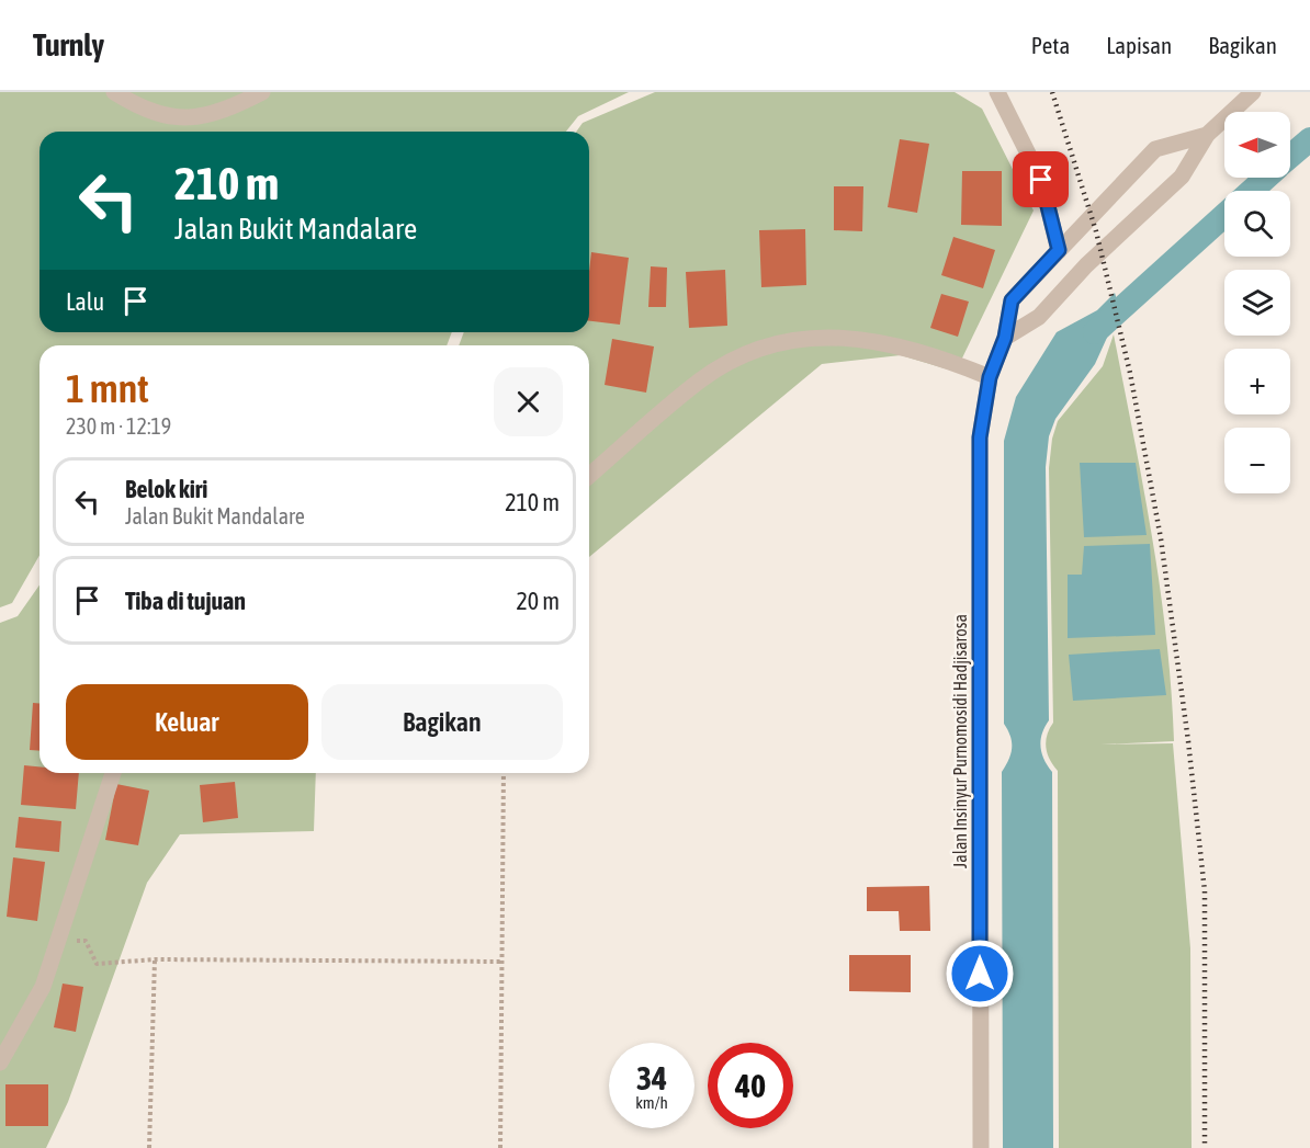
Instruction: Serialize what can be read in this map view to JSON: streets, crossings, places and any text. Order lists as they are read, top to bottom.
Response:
{
  "streets": {
    "street": ["Jalan Insinyur Purnomosidi Hadjisarosa"]
  },
  "north": "left",
  "page": {
    "header": "Turnly",
    "nav": ["Peta", "Lapisan", "Bagikan"],
    "map_buttons": ["+", "−"],
    "turn": ["210 m", "Jalan Bukit Mandalare"],
    "then": "Lalu",
    "heading": ["1 mnt", "230 m · 12:19"],
    "list": [
      {
        "name": "Belok kiri",
        "note": "Jalan Bukit Mandalare",
        "value": "210 m"
      },
      {
        "name": "Tiba di tujuan",
        "value": "20 m"
      }
    ],
    "buttons": ["Keluar", "Bagikan"],
    "speed": "34 km/h",
    "limit": "40"
  }
}
